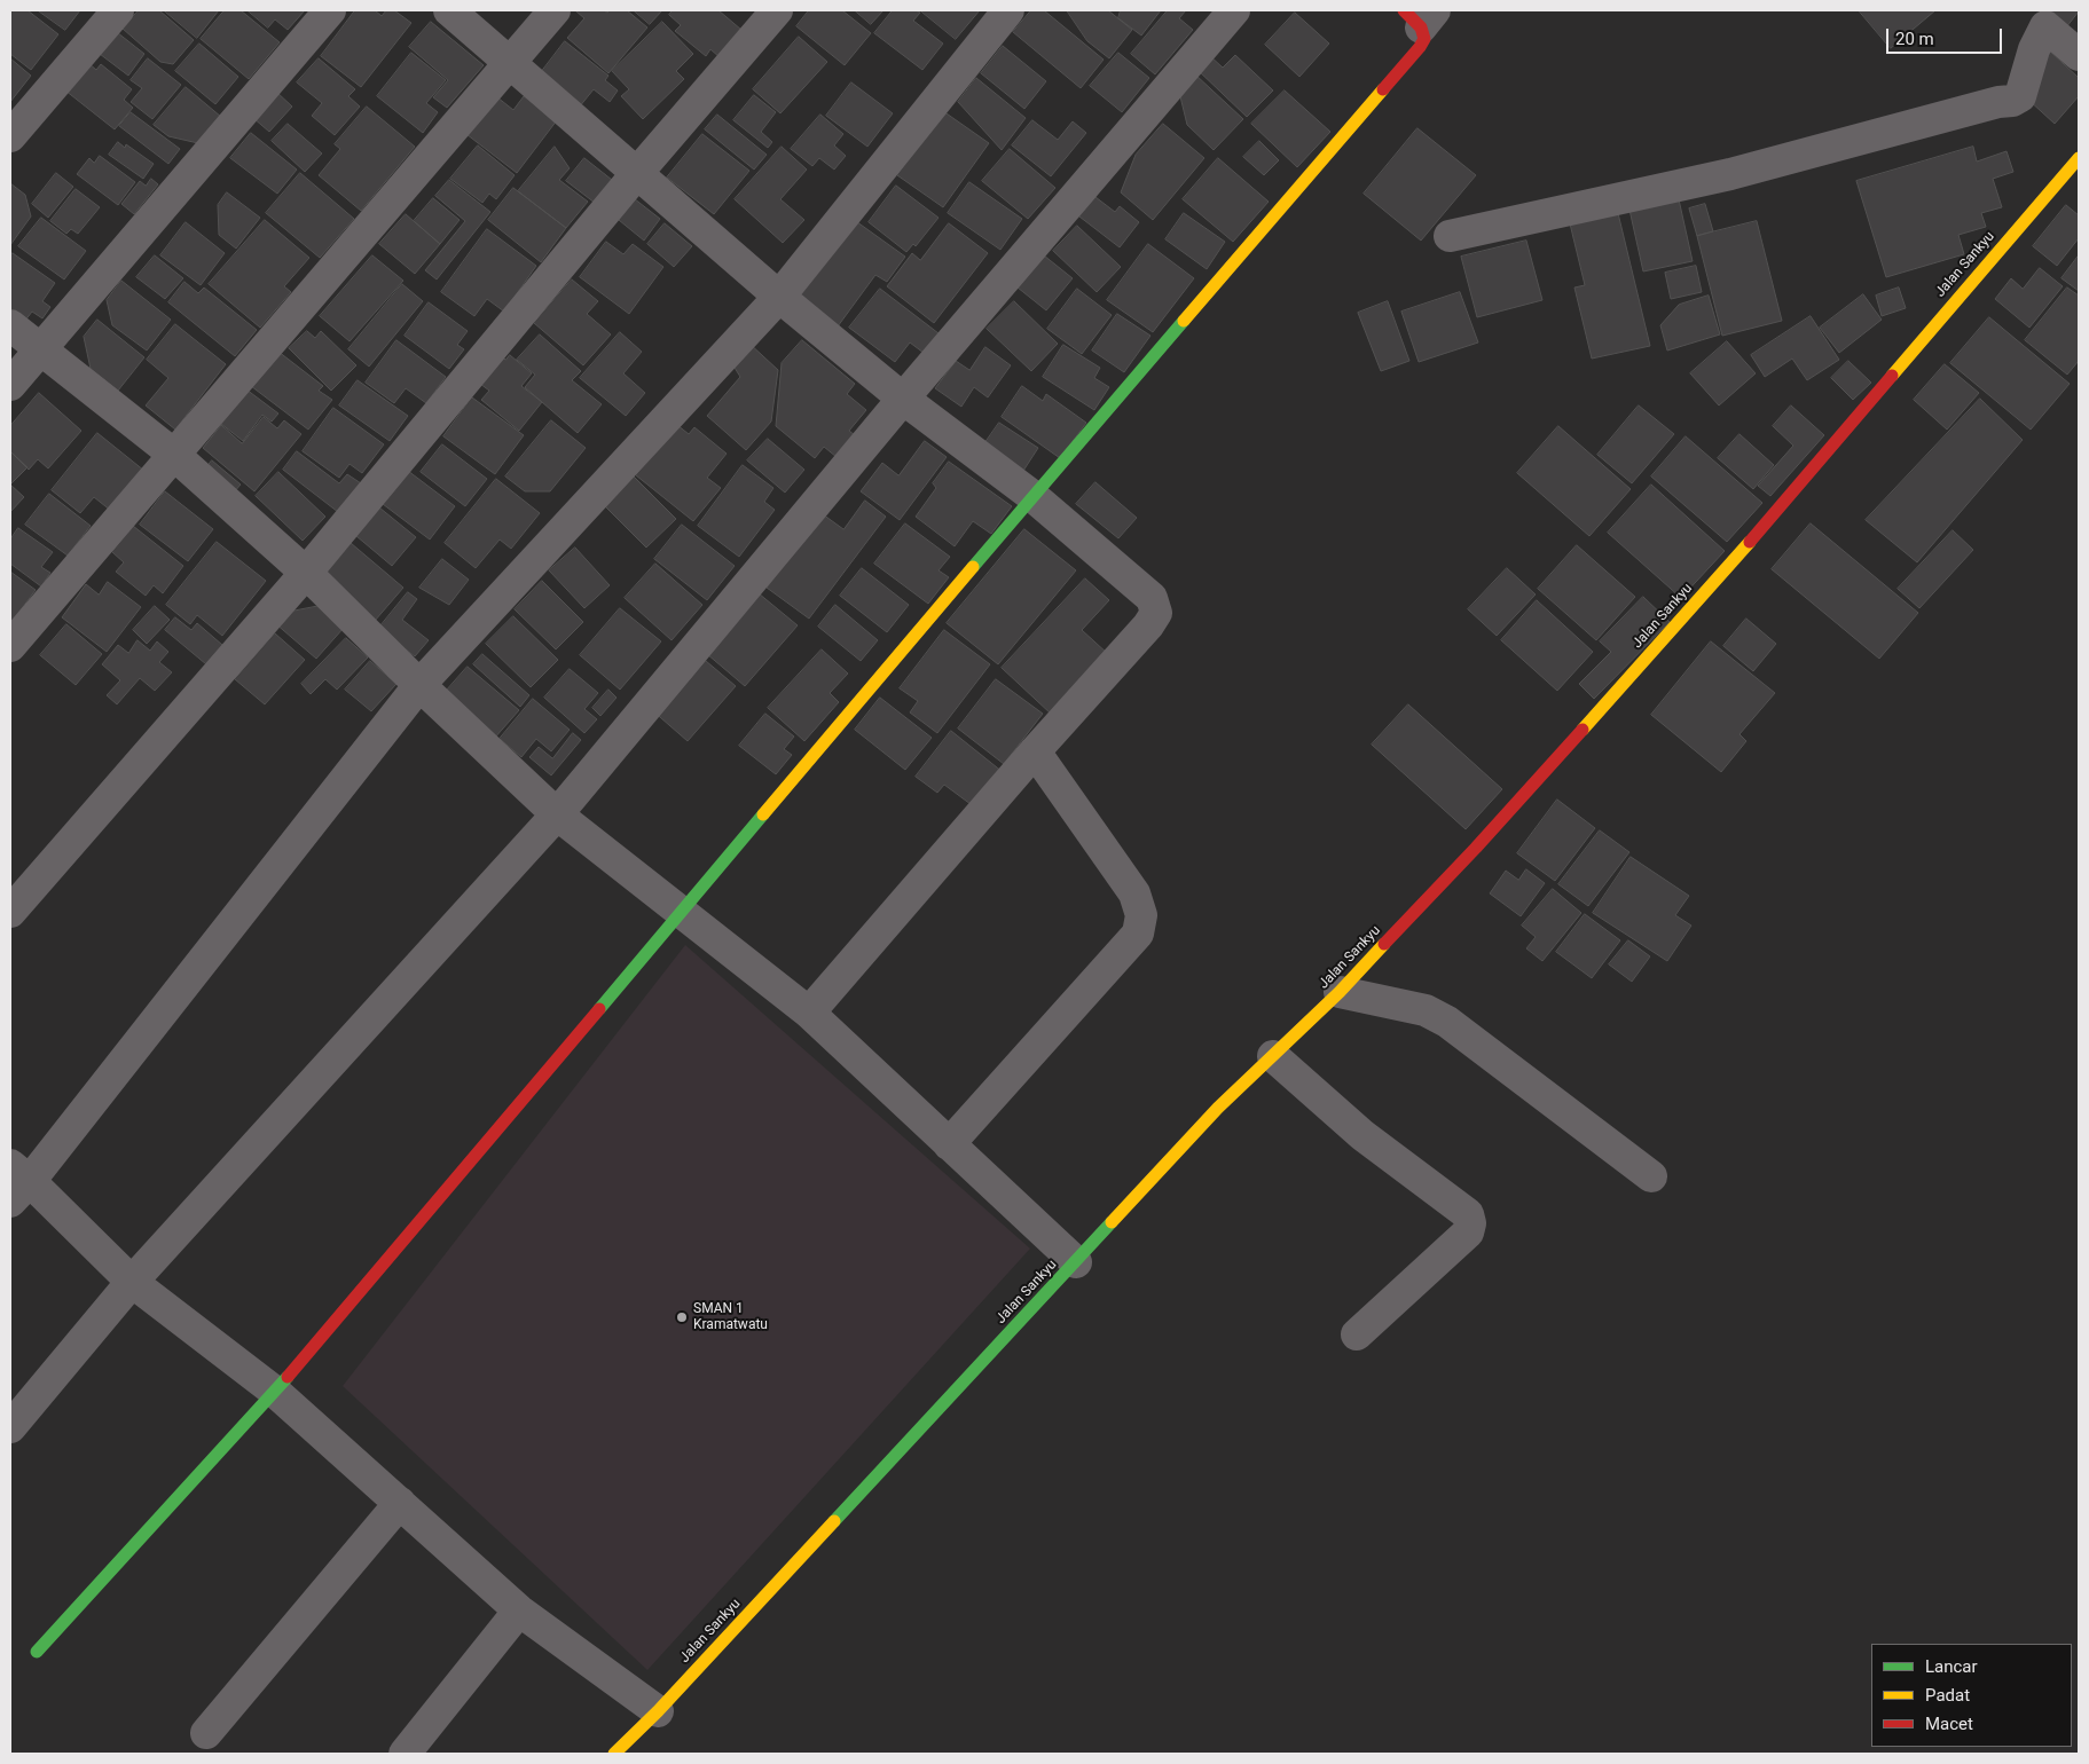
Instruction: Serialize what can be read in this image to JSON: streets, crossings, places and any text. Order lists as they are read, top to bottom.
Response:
{
  "streets": {
    "street": ["Jalan Sankyu"]
  },
  "places": ["SMAN 1 Kramatwatu"],
  "legend": ["Lancar", "Padat", "Macet"],
  "scale_bar": "20 m"
}
